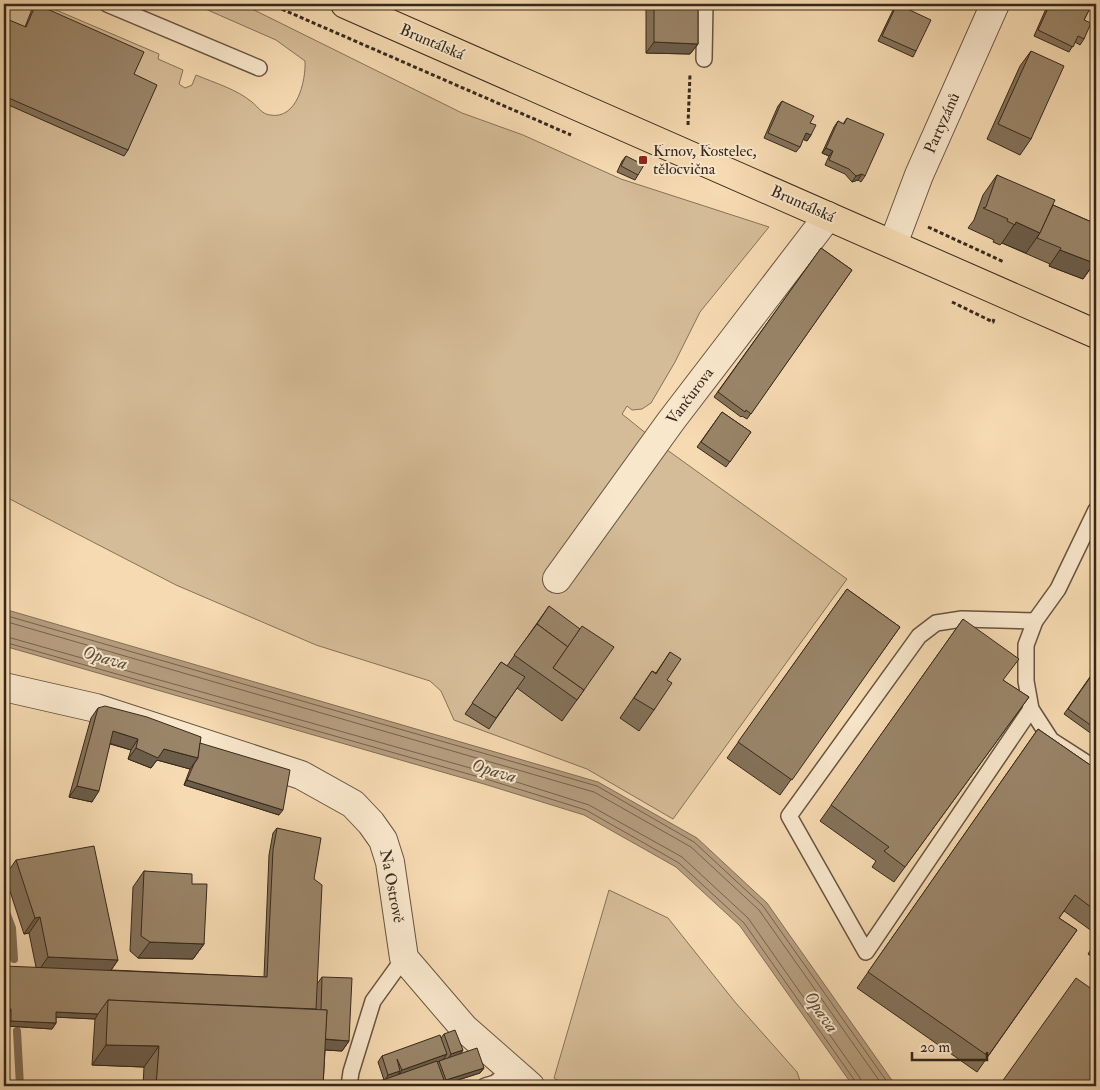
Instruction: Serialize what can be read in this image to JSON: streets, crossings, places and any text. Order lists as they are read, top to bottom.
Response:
{
  "streets": {
    "main road": ["Bruntálská"],
    "street": ["Partyzánů", "Vančurova", "Na Ostrově"]
  },
  "crossings": [
    ["Bruntálská", "Partyzánů"],
    ["Bruntálská", "Vančurova"]
  ],
  "water": ["Opava"],
  "places": {
    "transit": ["Krnov, Kostelec, tělocvična"]
  },
  "scale_bar": "20 m"
}
